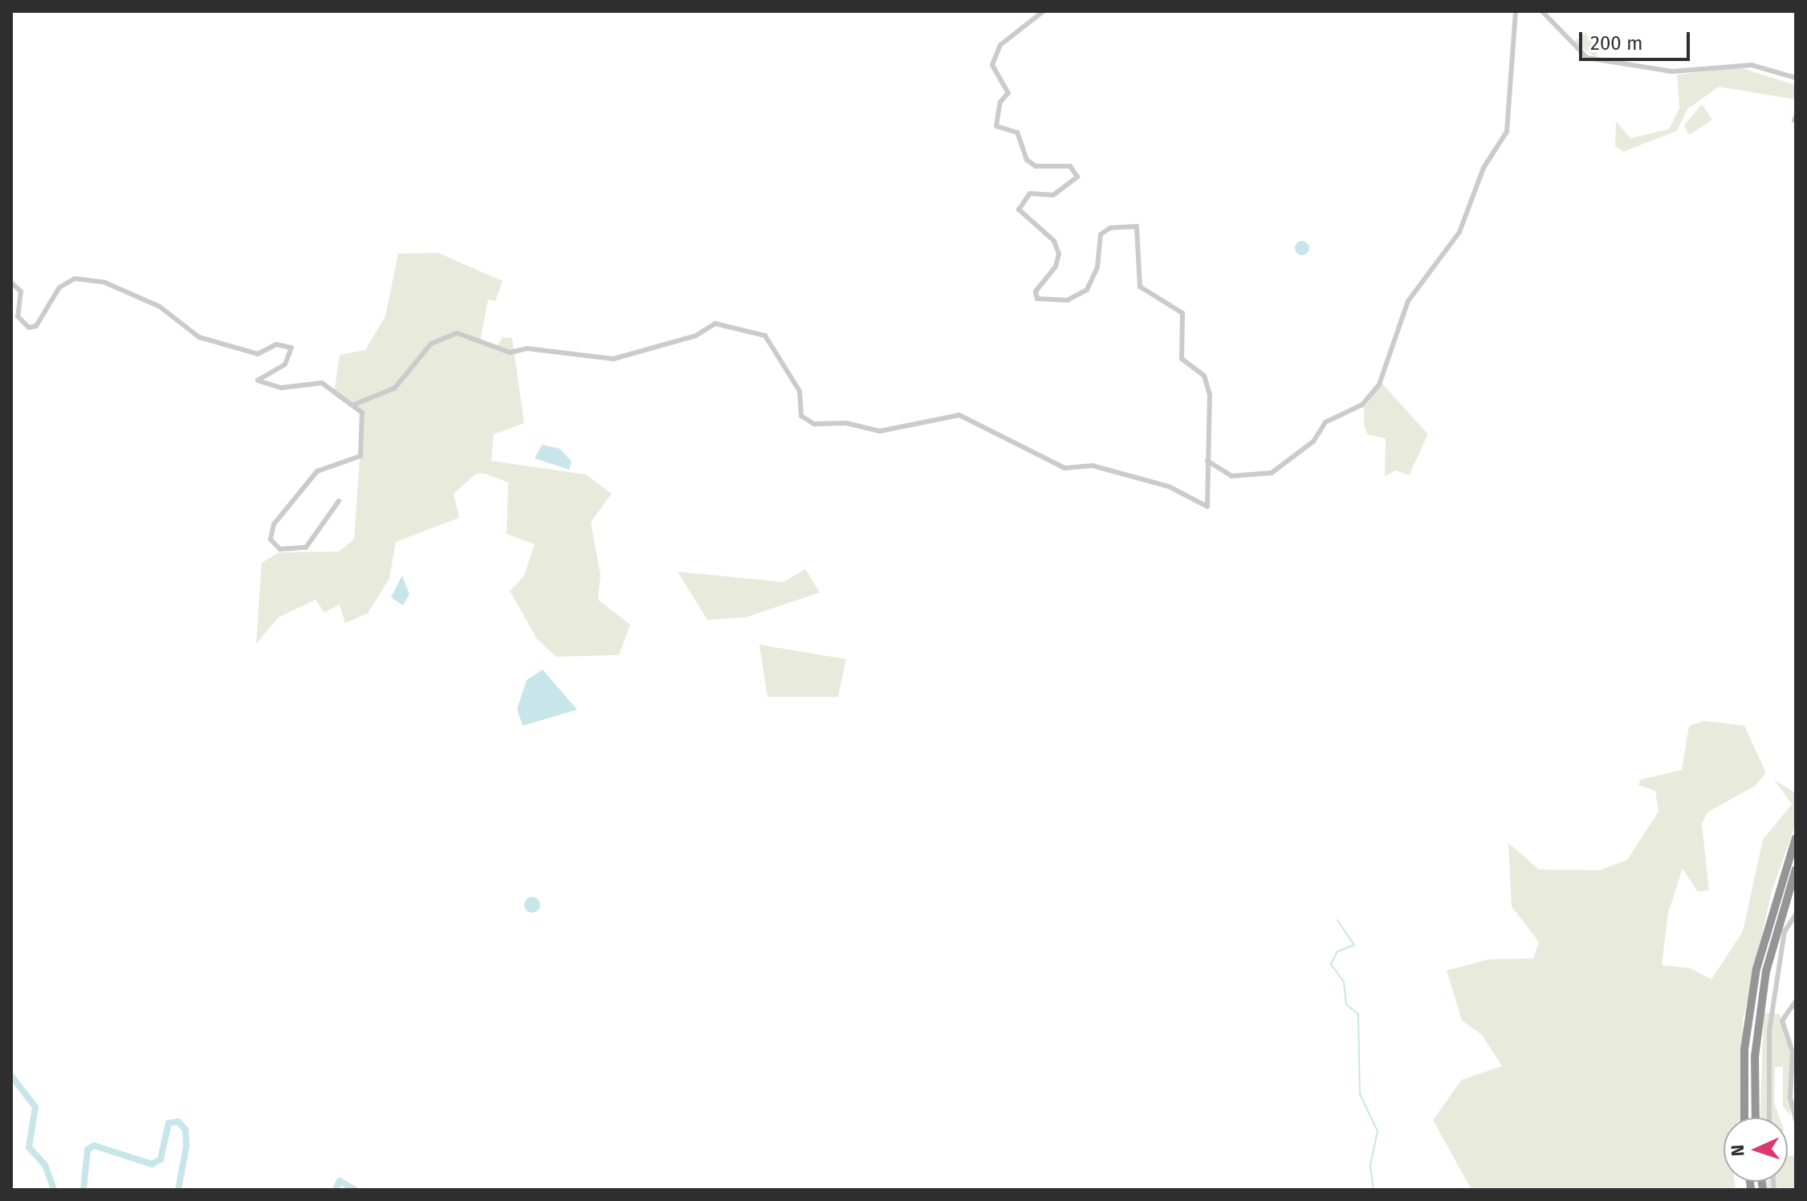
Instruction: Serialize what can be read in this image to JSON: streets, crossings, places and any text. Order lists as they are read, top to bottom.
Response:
{
  "scale_bar": "200 m",
  "north": "left"
}
